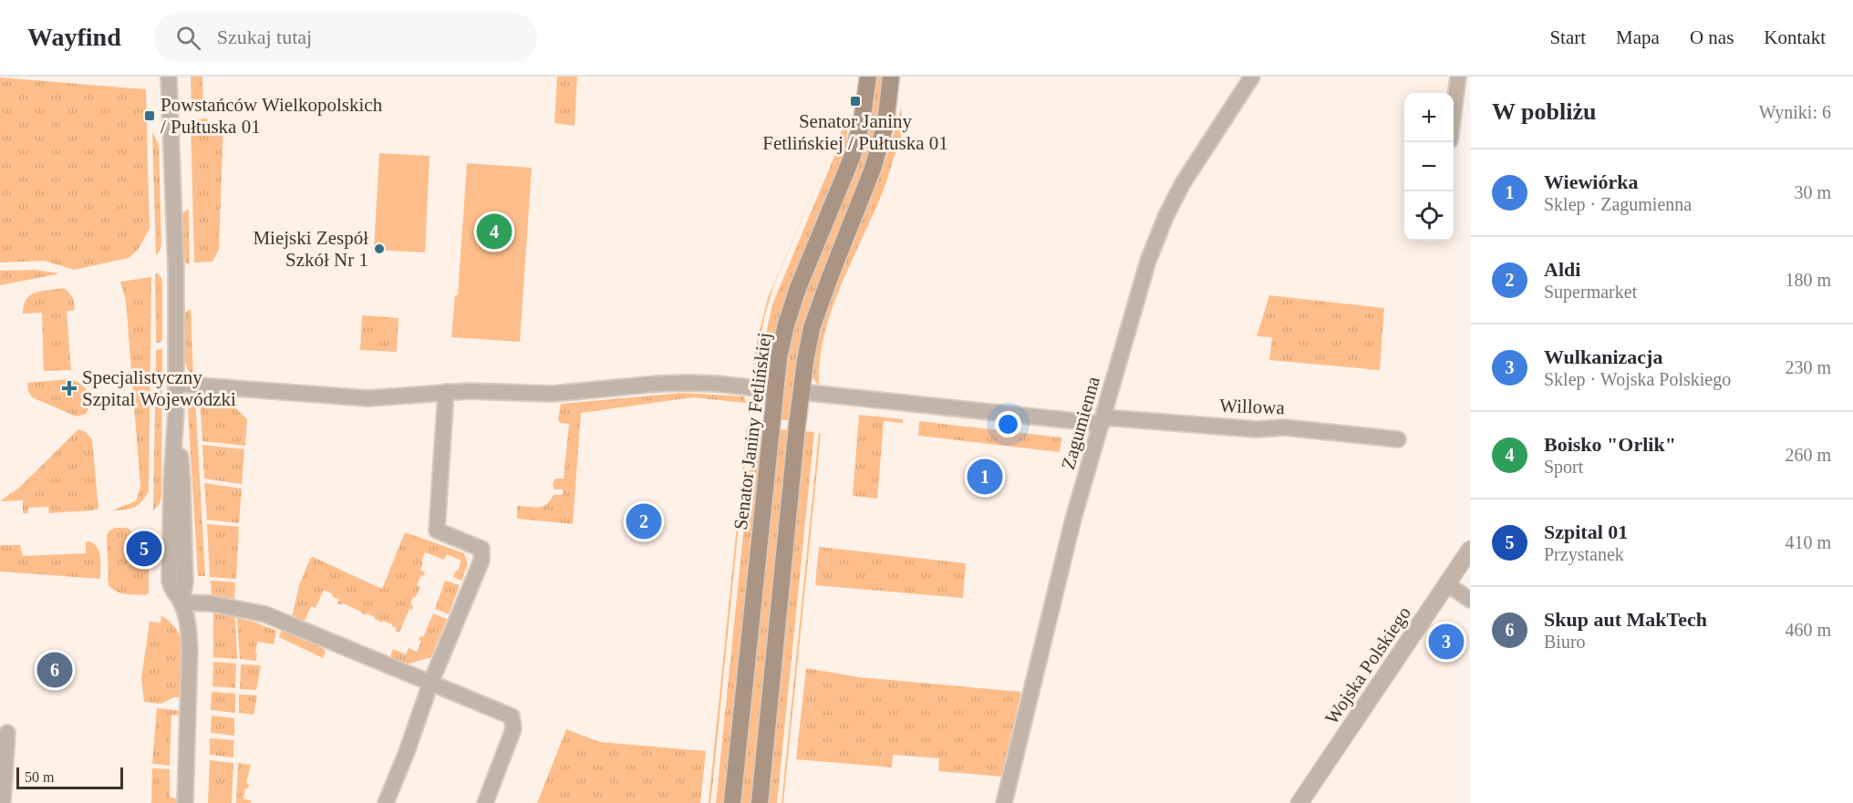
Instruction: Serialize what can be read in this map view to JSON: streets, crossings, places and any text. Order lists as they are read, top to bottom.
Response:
{
  "streets": {
    "main road": ["Senator Janiny Fetlińskiej"],
    "street": ["Willowa", "Zagumienna", "Wojska Polskiego"]
  },
  "crossings": [
    ["Willowa", "Zagumienna"]
  ],
  "places": {
    "transit": ["Senator Janiny Fetlińskiej / Pułtuska 01", "Powstańców Wielkopolskich / Pułtuska 01"],
    "other": ["Miejski Zespół Szkół Nr 1"],
    "health": ["Specjalistyczny Szpital Wojewódzki"]
  },
  "scale_bar": "50 m",
  "page": {
    "header": "Wayfind",
    "search": "Szukaj tutaj",
    "nav": [
      "Start",
      "Mapa",
      "O nas",
      "Kontakt"
    ],
    "heading": ["W pobliżu", "Wyniki: 6"],
    "map_buttons": ["+", "−"],
    "list": [
      {
        "mark": "1",
        "name": "Wiewiórka",
        "note": "Sklep · Zagumienna",
        "value": "30 m"
      },
      {
        "mark": "2",
        "name": "Aldi",
        "note": "Supermarket",
        "value": "180 m"
      },
      {
        "mark": "3",
        "name": "Wulkanizacja",
        "note": "Sklep · Wojska Polskiego",
        "value": "230 m"
      },
      {
        "mark": "4",
        "name": "Boisko \"Orlik\"",
        "note": "Sport",
        "value": "260 m"
      },
      {
        "mark": "5",
        "name": "Szpital 01",
        "note": "Przystanek",
        "value": "410 m"
      },
      {
        "mark": "6",
        "name": "Skup aut MakTech",
        "note": "Biuro",
        "value": "460 m"
      }
    ],
    "pins": [
      "4",
      "1",
      "2",
      "5",
      "3",
      "6"
    ],
    "scale": "50 m"
  }
}
